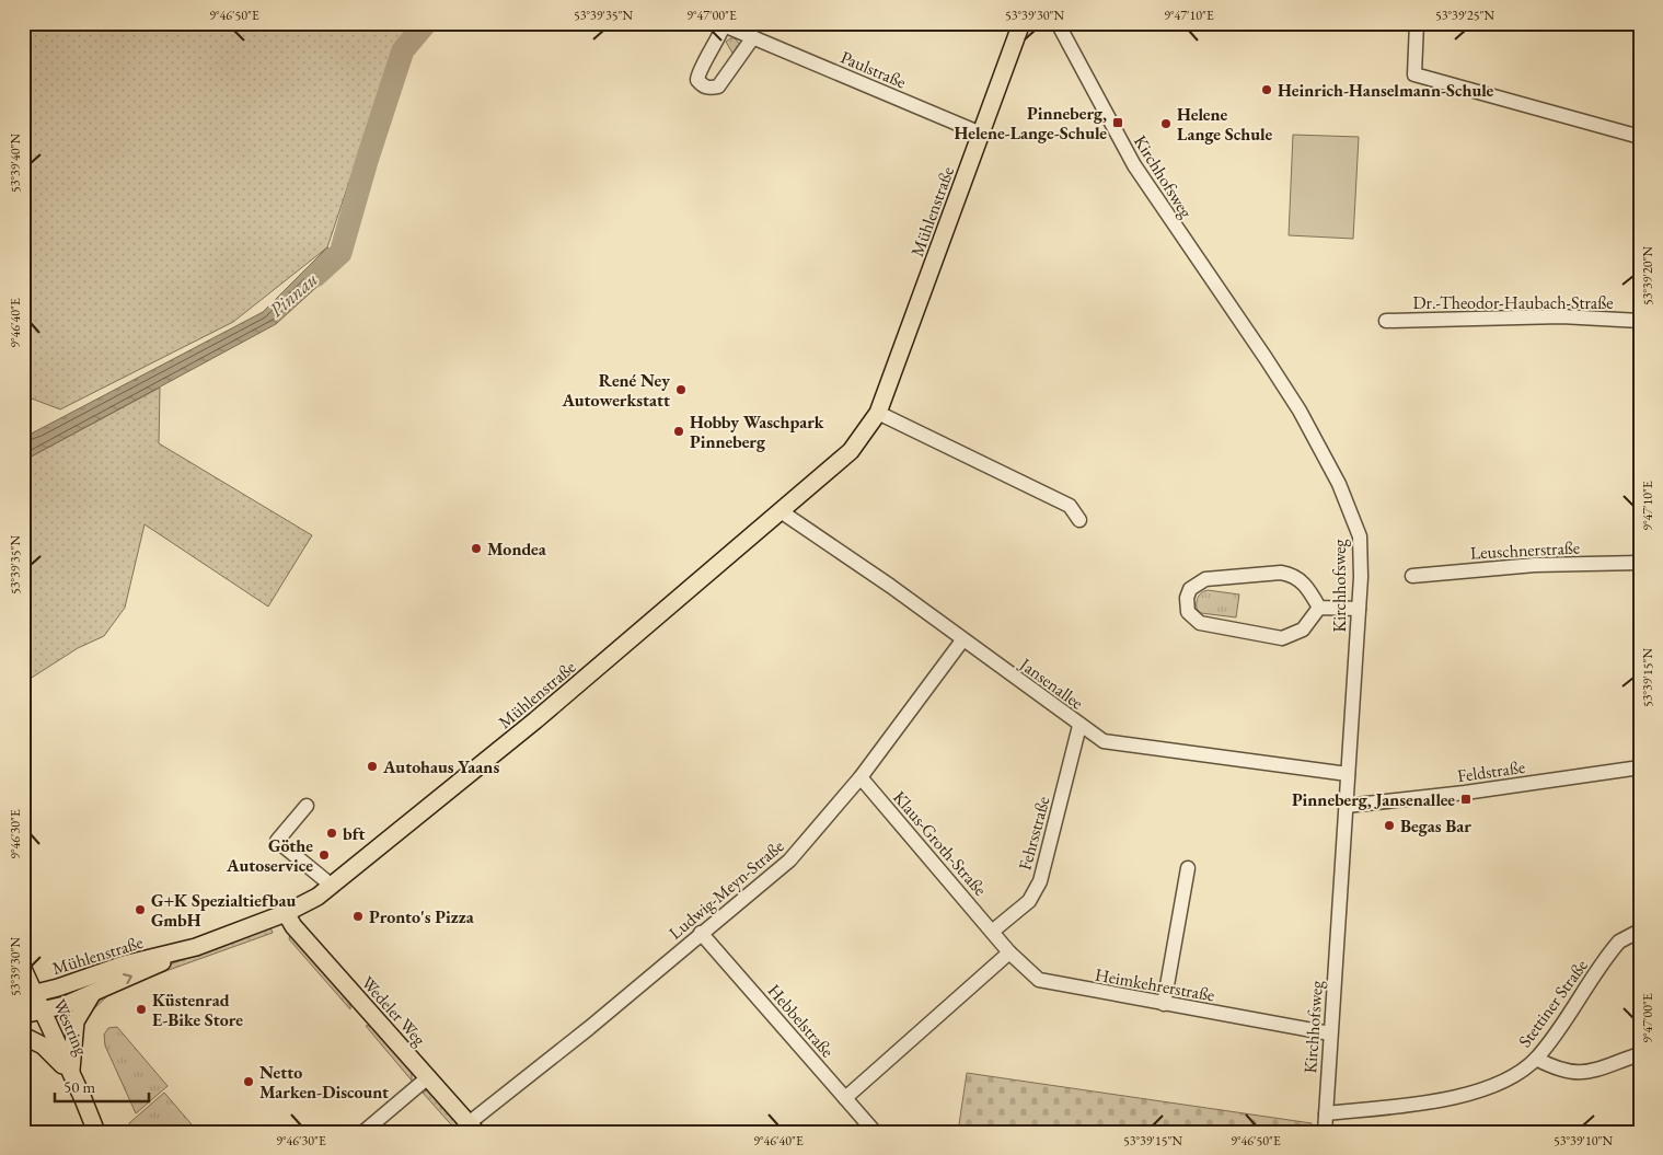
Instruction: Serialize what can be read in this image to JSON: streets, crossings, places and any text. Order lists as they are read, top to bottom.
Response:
{
  "streets": {
    "main road": ["Mühlenstraße", "Wedeler Weg", "Westring"],
    "street": [
      "Paulstraße",
      "Kirchhofsweg",
      "Dr.-Theodor-Haubach-Straße",
      "Leuschnerstraße",
      "Jansenallee",
      "Feldstraße",
      "Fehrsstraße",
      "Klaus-Groth-Straße",
      "Ludwig-Meyn-Straße",
      "Heimkehrerstraße",
      "Stettiner Straße",
      "Hebbelstraße"
    ]
  },
  "crossings": [
    ["Paulstraße", "Mühlenstraße"],
    ["Kirchhofsweg", "Jansenallee"],
    ["Kirchhofsweg", "Feldstraße"],
    ["Kirchhofsweg", "Heimkehrerstraße"],
    ["Kirchhofsweg", "Stettiner Straße"],
    ["Mühlenstraße", "Jansenallee"],
    ["Mühlenstraße", "Wedeler Weg"],
    ["Mühlenstraße", "Westring"],
    ["Jansenallee", "Fehrsstraße"],
    ["Jansenallee", "Ludwig-Meyn-Straße"],
    ["Fehrsstraße", "Klaus-Groth-Straße"],
    ["Fehrsstraße", "Heimkehrerstraße"],
    ["Klaus-Groth-Straße", "Ludwig-Meyn-Straße"],
    ["Klaus-Groth-Straße", "Heimkehrerstraße"],
    ["Ludwig-Meyn-Straße", "Wedeler Weg"],
    ["Ludwig-Meyn-Straße", "Hebbelstraße"]
  ],
  "water": ["Pinnau"],
  "places": {
    "other": [
      "Heinrich-Hanselmann-Schule",
      "Helene Lange Schule",
      "René Ney Autowerkstatt",
      "Hobby Waschpark Pinneberg",
      "Mondea",
      "Autohaus Yaans",
      "Begas Bar",
      "bft",
      "Göthe Autoservice",
      "G+K Spezialtiefbau GmbH",
      "Pronto's Pizza",
      "Küstenrad E-Bike Store",
      "Netto Marken-Discount"
    ],
    "transit": ["Pinneberg, Helene-Lange-Schule", "Pinneberg, Jansenallee"]
  },
  "scale_bar": "50 m",
  "coordinates": [
    "9°46'50\"E",
    "53°39'35\"N",
    "9°47'00\"E",
    "53°39'30\"N",
    "9°47'10\"E",
    "53°39'25\"N",
    "53°39'40\"N",
    "53°39'20\"N",
    "9°46'40\"E",
    "53°39'15\"N",
    "9°46'30\"E",
    "53°39'10\"N"
  ]
}
